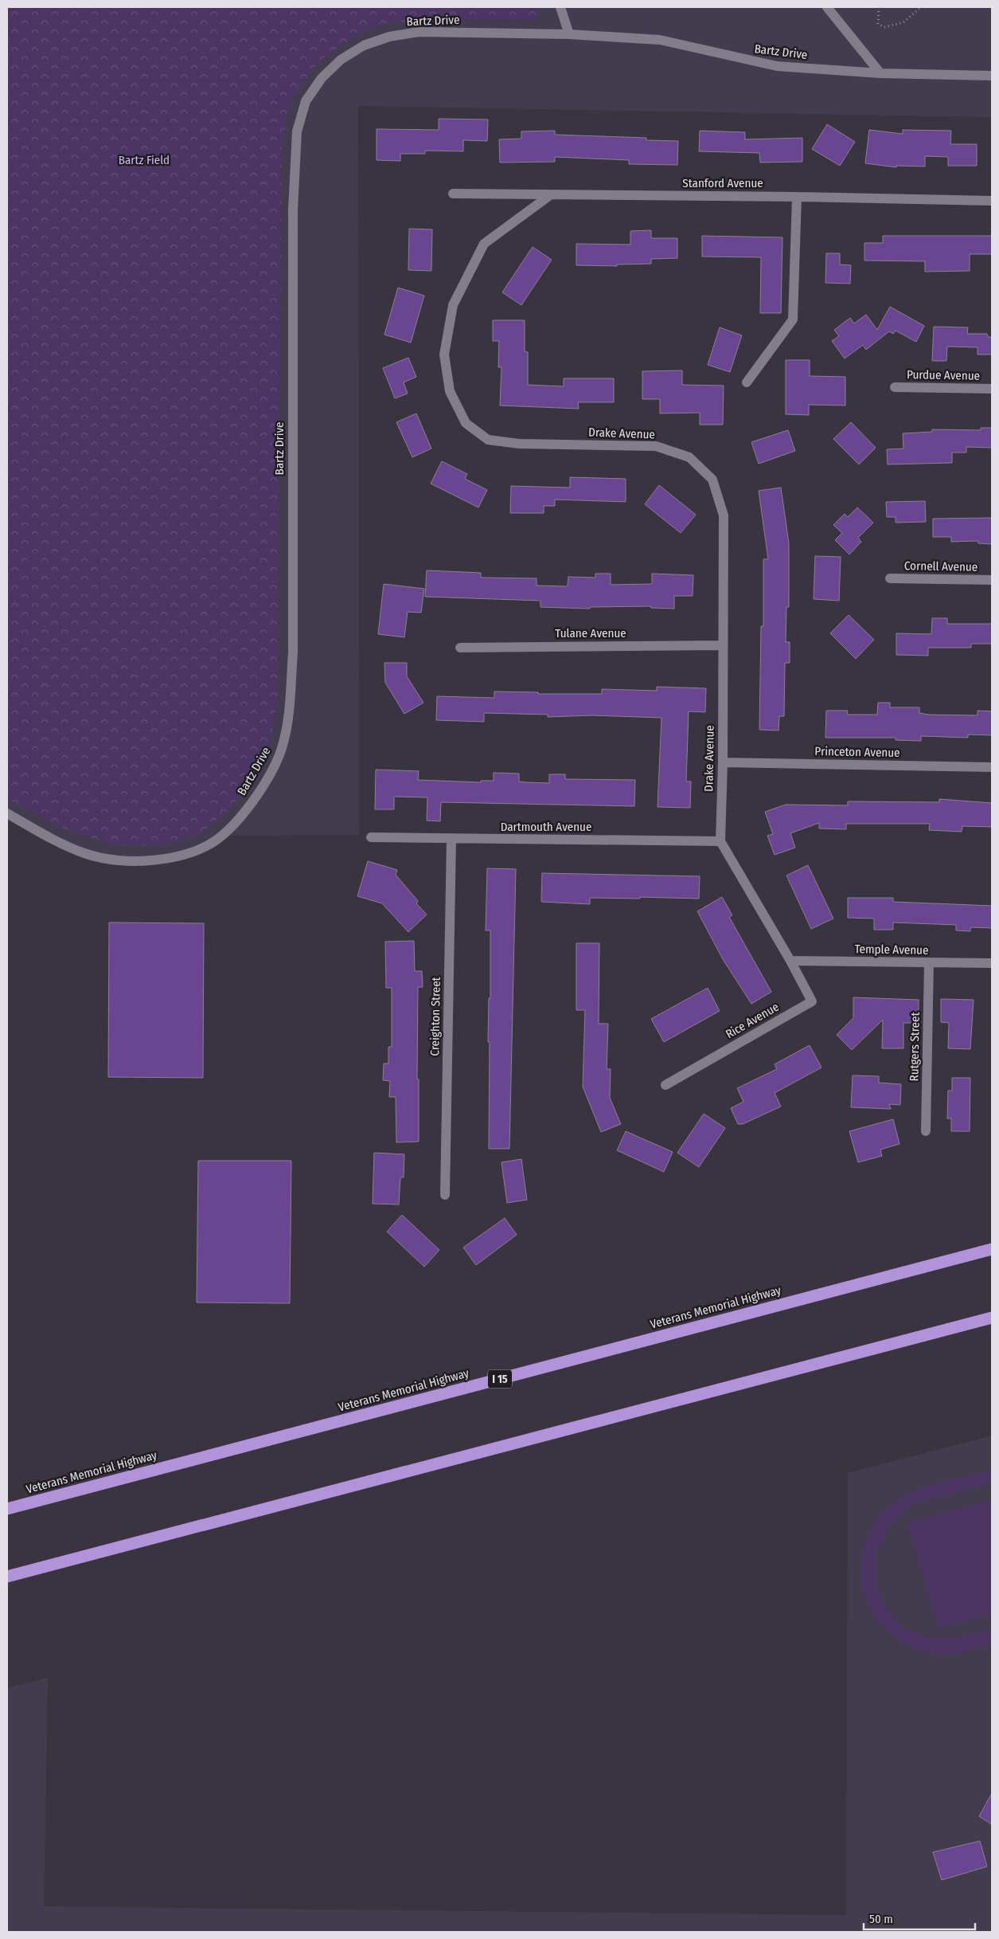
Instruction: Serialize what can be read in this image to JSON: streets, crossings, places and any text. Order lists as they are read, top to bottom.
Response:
{
  "streets": {
    "highway": ["Veterans Memorial Highway", "I 15"],
    "street": [
      "Bartz Drive",
      "Stanford Avenue",
      "Purdue Avenue",
      "Drake Avenue",
      "Cornell Avenue",
      "Tulane Avenue",
      "Princeton Avenue",
      "Dartmouth Avenue",
      "Temple Avenue",
      "Creighton Street",
      "Rice Avenue",
      "Rutgers Street"
    ]
  },
  "crossings": [
    ["Stanford Avenue", "Drake Avenue"],
    ["Drake Avenue", "Tulane Avenue"],
    ["Drake Avenue", "Princeton Avenue"],
    ["Drake Avenue", "Dartmouth Avenue"],
    ["Dartmouth Avenue", "Creighton Street"],
    ["Temple Avenue", "Rice Avenue"],
    ["Temple Avenue", "Rutgers Street"]
  ],
  "parks": ["Bartz Field"],
  "scale_bar": "50 m"
}
